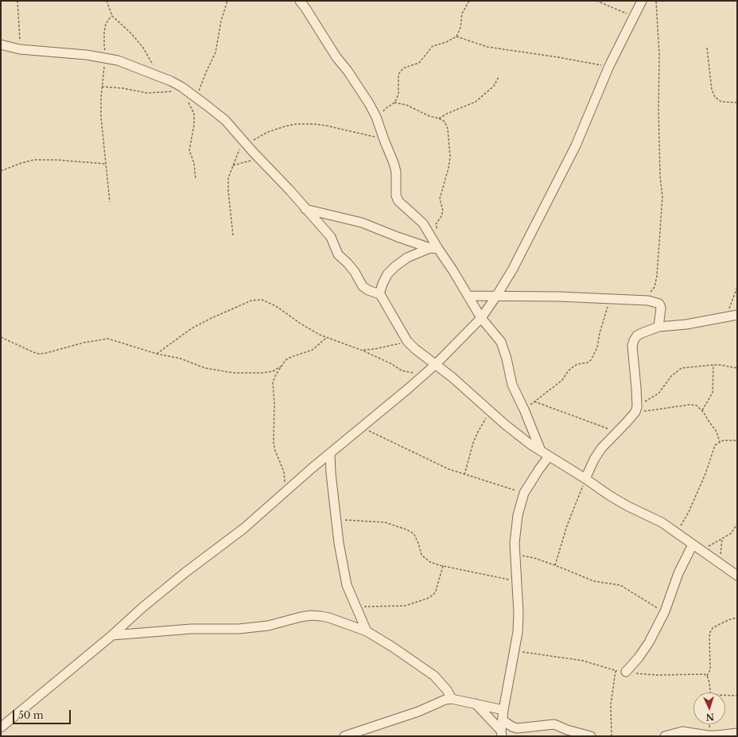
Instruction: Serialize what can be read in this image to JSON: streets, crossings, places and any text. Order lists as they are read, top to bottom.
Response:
{
  "scale_bar": "50 m",
  "north": "bottom"
}
